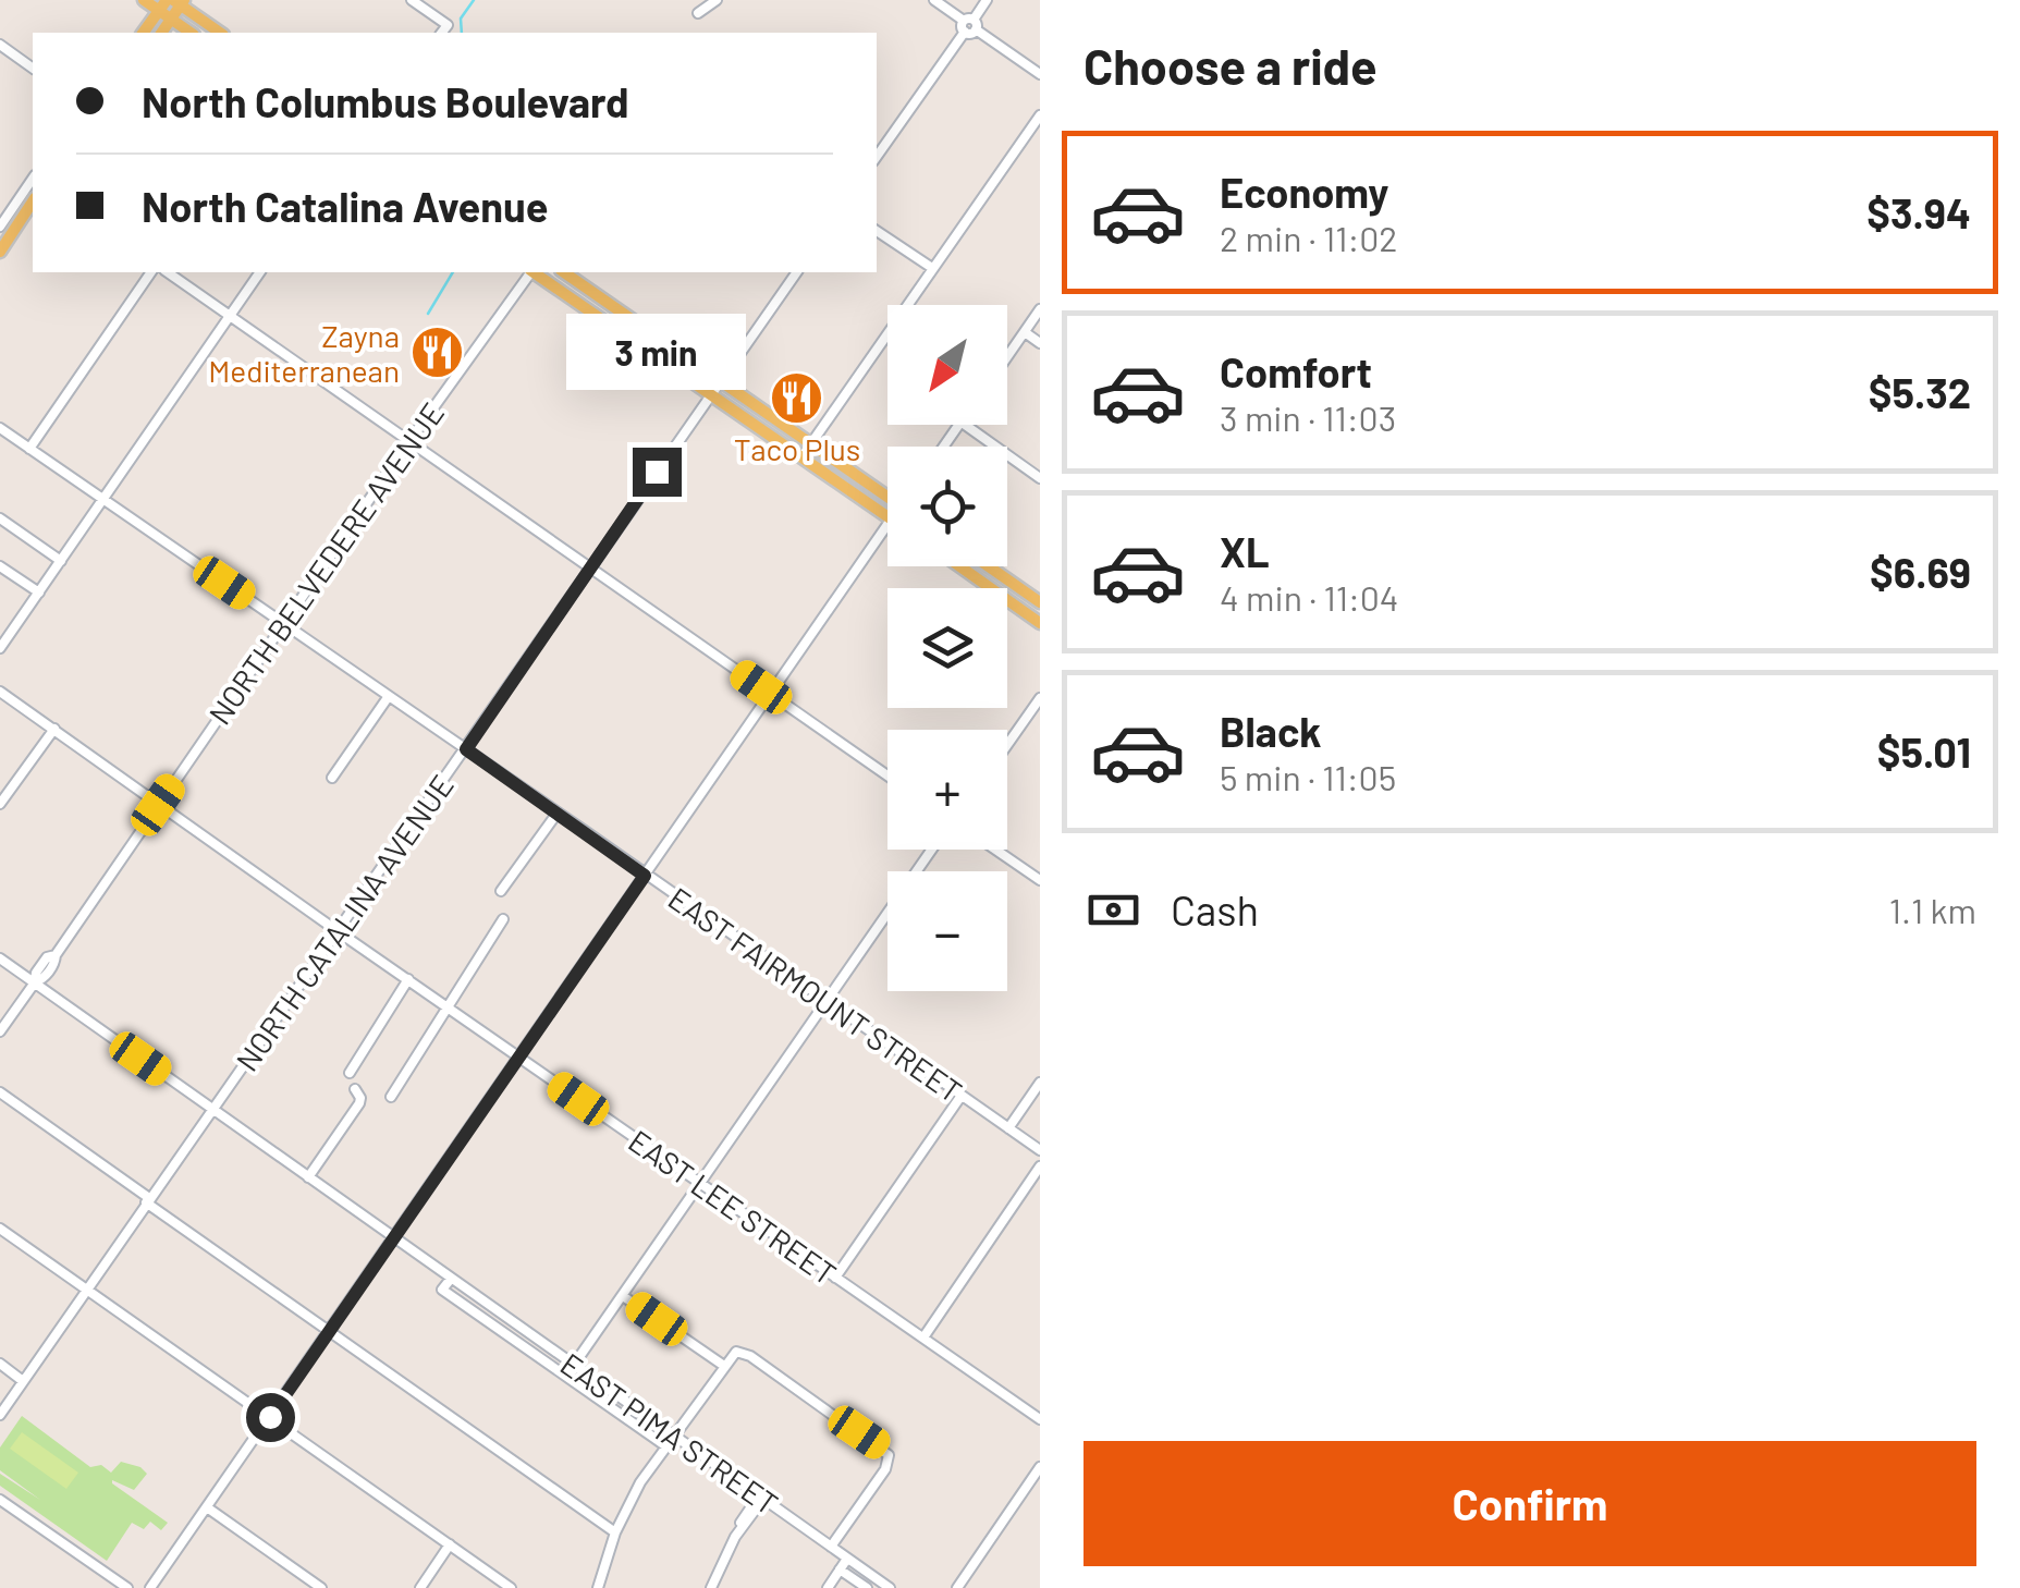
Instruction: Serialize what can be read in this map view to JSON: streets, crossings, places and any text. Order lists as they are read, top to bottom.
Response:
{
  "streets": {
    "street": [
      "NORTH BELVEDERE AVENUE",
      "NORTH CATALINA AVENUE",
      "EAST FAIRMOUNT STREET",
      "EAST LEE STREET",
      "EAST PIMA STREET"
    ]
  },
  "crossings": [
    ["NORTH BELVEDERE AVENUE", "EAST FAIRMOUNT STREET"],
    ["NORTH BELVEDERE AVENUE", "EAST LEE STREET"],
    ["NORTH BELVEDERE AVENUE", "EAST PIMA STREET"],
    ["NORTH CATALINA AVENUE", "EAST FAIRMOUNT STREET"],
    ["NORTH CATALINA AVENUE", "EAST LEE STREET"],
    ["NORTH CATALINA AVENUE", "EAST PIMA STREET"]
  ],
  "places": {
    "restaurant": ["Zayna Mediterranean", "Taco Plus"]
  },
  "north": "bottom left",
  "page": {
    "heading": "Choose a ride",
    "banner": ["North Columbus Boulevard", "North Catalina Avenue"],
    "list": [
      {
        "name": "Economy",
        "note": "2 min · 11:02",
        "value": "$3.94"
      },
      {
        "name": "Comfort",
        "note": "3 min · 11:03",
        "value": "$5.32"
      },
      {
        "name": "XL",
        "note": "4 min · 11:04",
        "value": "$6.69"
      },
      {
        "name": "Black",
        "note": "5 min · 11:05",
        "value": "$5.01"
      }
    ],
    "map_buttons": ["+", "−"],
    "bubble": "3 min",
    "pay": ["Cash", "1.1 km"],
    "buttons": "Confirm"
  }
}
